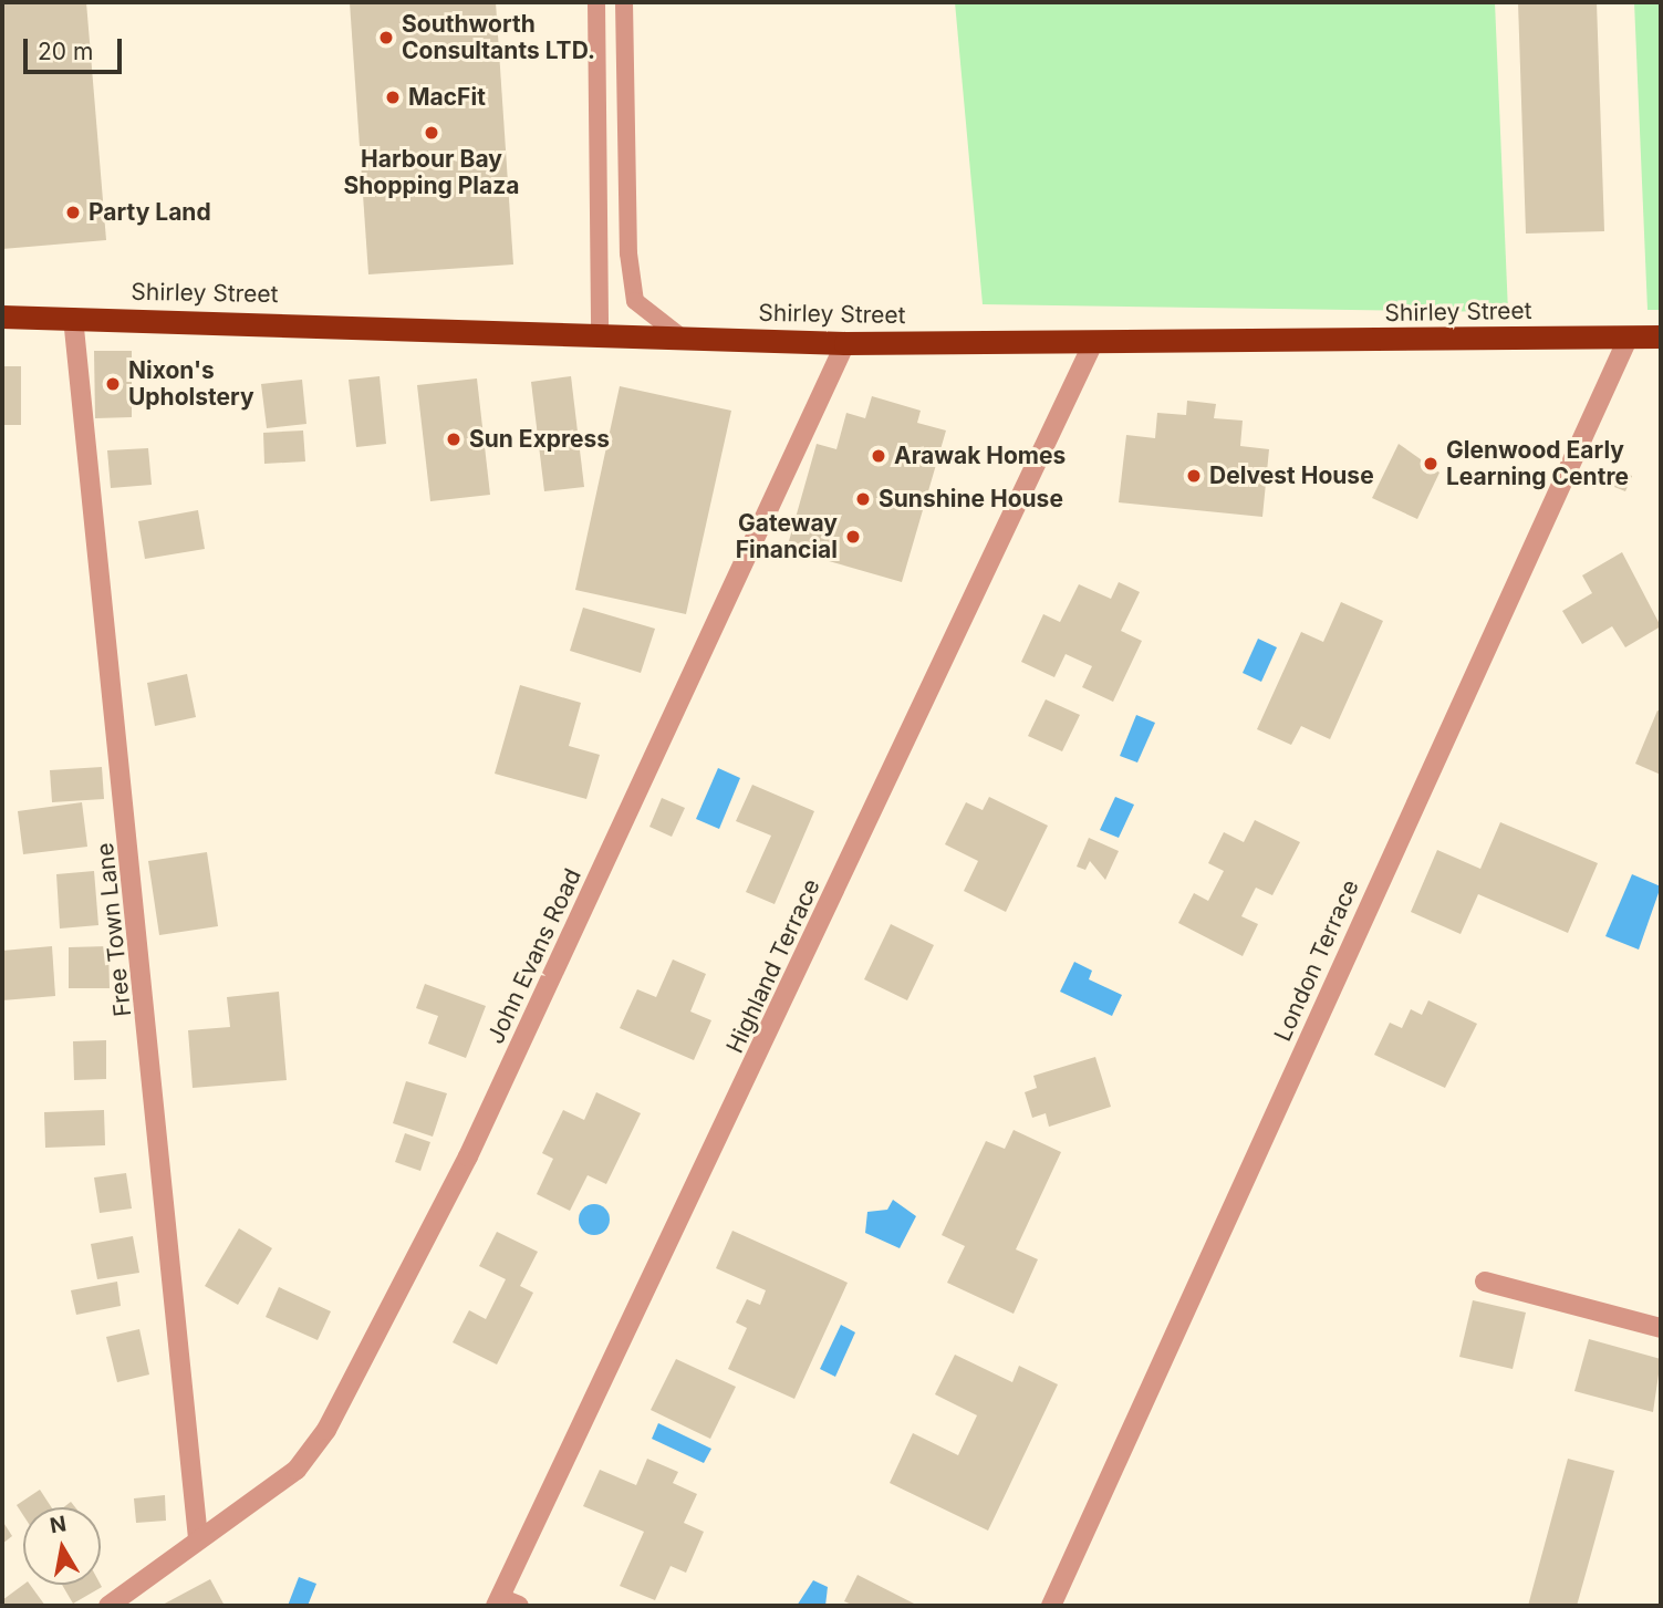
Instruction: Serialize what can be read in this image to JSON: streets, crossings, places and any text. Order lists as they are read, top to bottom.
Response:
{
  "streets": {
    "highway": ["Shirley Street"],
    "street": [
      "Free Town Lane",
      "John Evans Road",
      "London Terrace",
      "Highland Terrace"
    ]
  },
  "crossings": [
    ["Shirley Street", "Free Town Lane"],
    ["Shirley Street", "John Evans Road"],
    ["Shirley Street", "London Terrace"],
    ["Shirley Street", "Highland Terrace"],
    ["Free Town Lane", "John Evans Road"]
  ],
  "places": [
    "Southworth Consultants LTD.",
    "MacFit",
    "Harbour Bay Shopping Plaza",
    "Party Land",
    "Nixon's Upholstery",
    "Sun Express",
    "Arawak Homes",
    "Glenwood Early Learning Centre",
    "Delvest House",
    "Sunshine House",
    "Gateway Financial"
  ],
  "scale_bar": "20 m",
  "north": "top"
}
